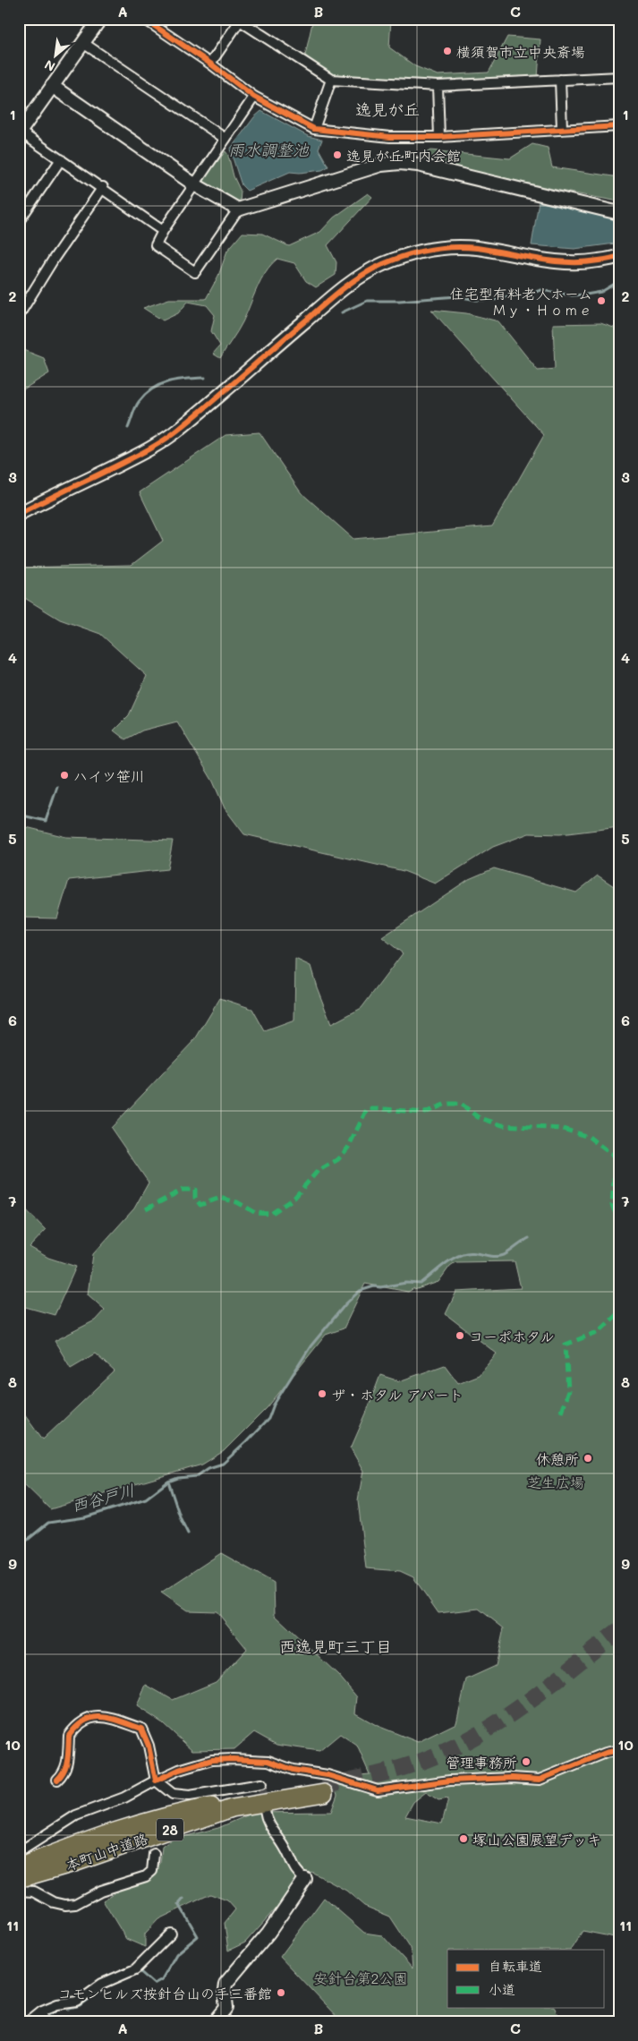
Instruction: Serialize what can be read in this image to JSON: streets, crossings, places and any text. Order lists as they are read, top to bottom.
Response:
{
  "streets": {
    "highway": ["28", "本町山中道路"]
  },
  "districts": ["逸見が丘", "西逸見町三丁目"],
  "water": ["雨水調整池", "西谷戸川"],
  "parks": ["芝生広場", "安針台第2公園"],
  "places": [
    "横須賀市立中央斎場",
    "逸見が丘町内会館",
    "住宅型有料老人ホーム Ｍｙ・Ｈｏｍｅ",
    "ハイツ笹川",
    "コーポホタル",
    "ザ・ホタル アパート",
    "休憩所",
    "管理事務所",
    "塚山公園展望デッキ",
    "コモンヒルズ按針台山の手三番館"
  ],
  "legend": ["自転車道", "小道"],
  "north": "bottom left",
  "grid": {
    "columns": ["A", "B", "C"],
    "rows": [
      "1",
      "2",
      "3",
      "4",
      "5",
      "6",
      "7",
      "8",
      "9",
      "10",
      "11"
    ]
  }
}
